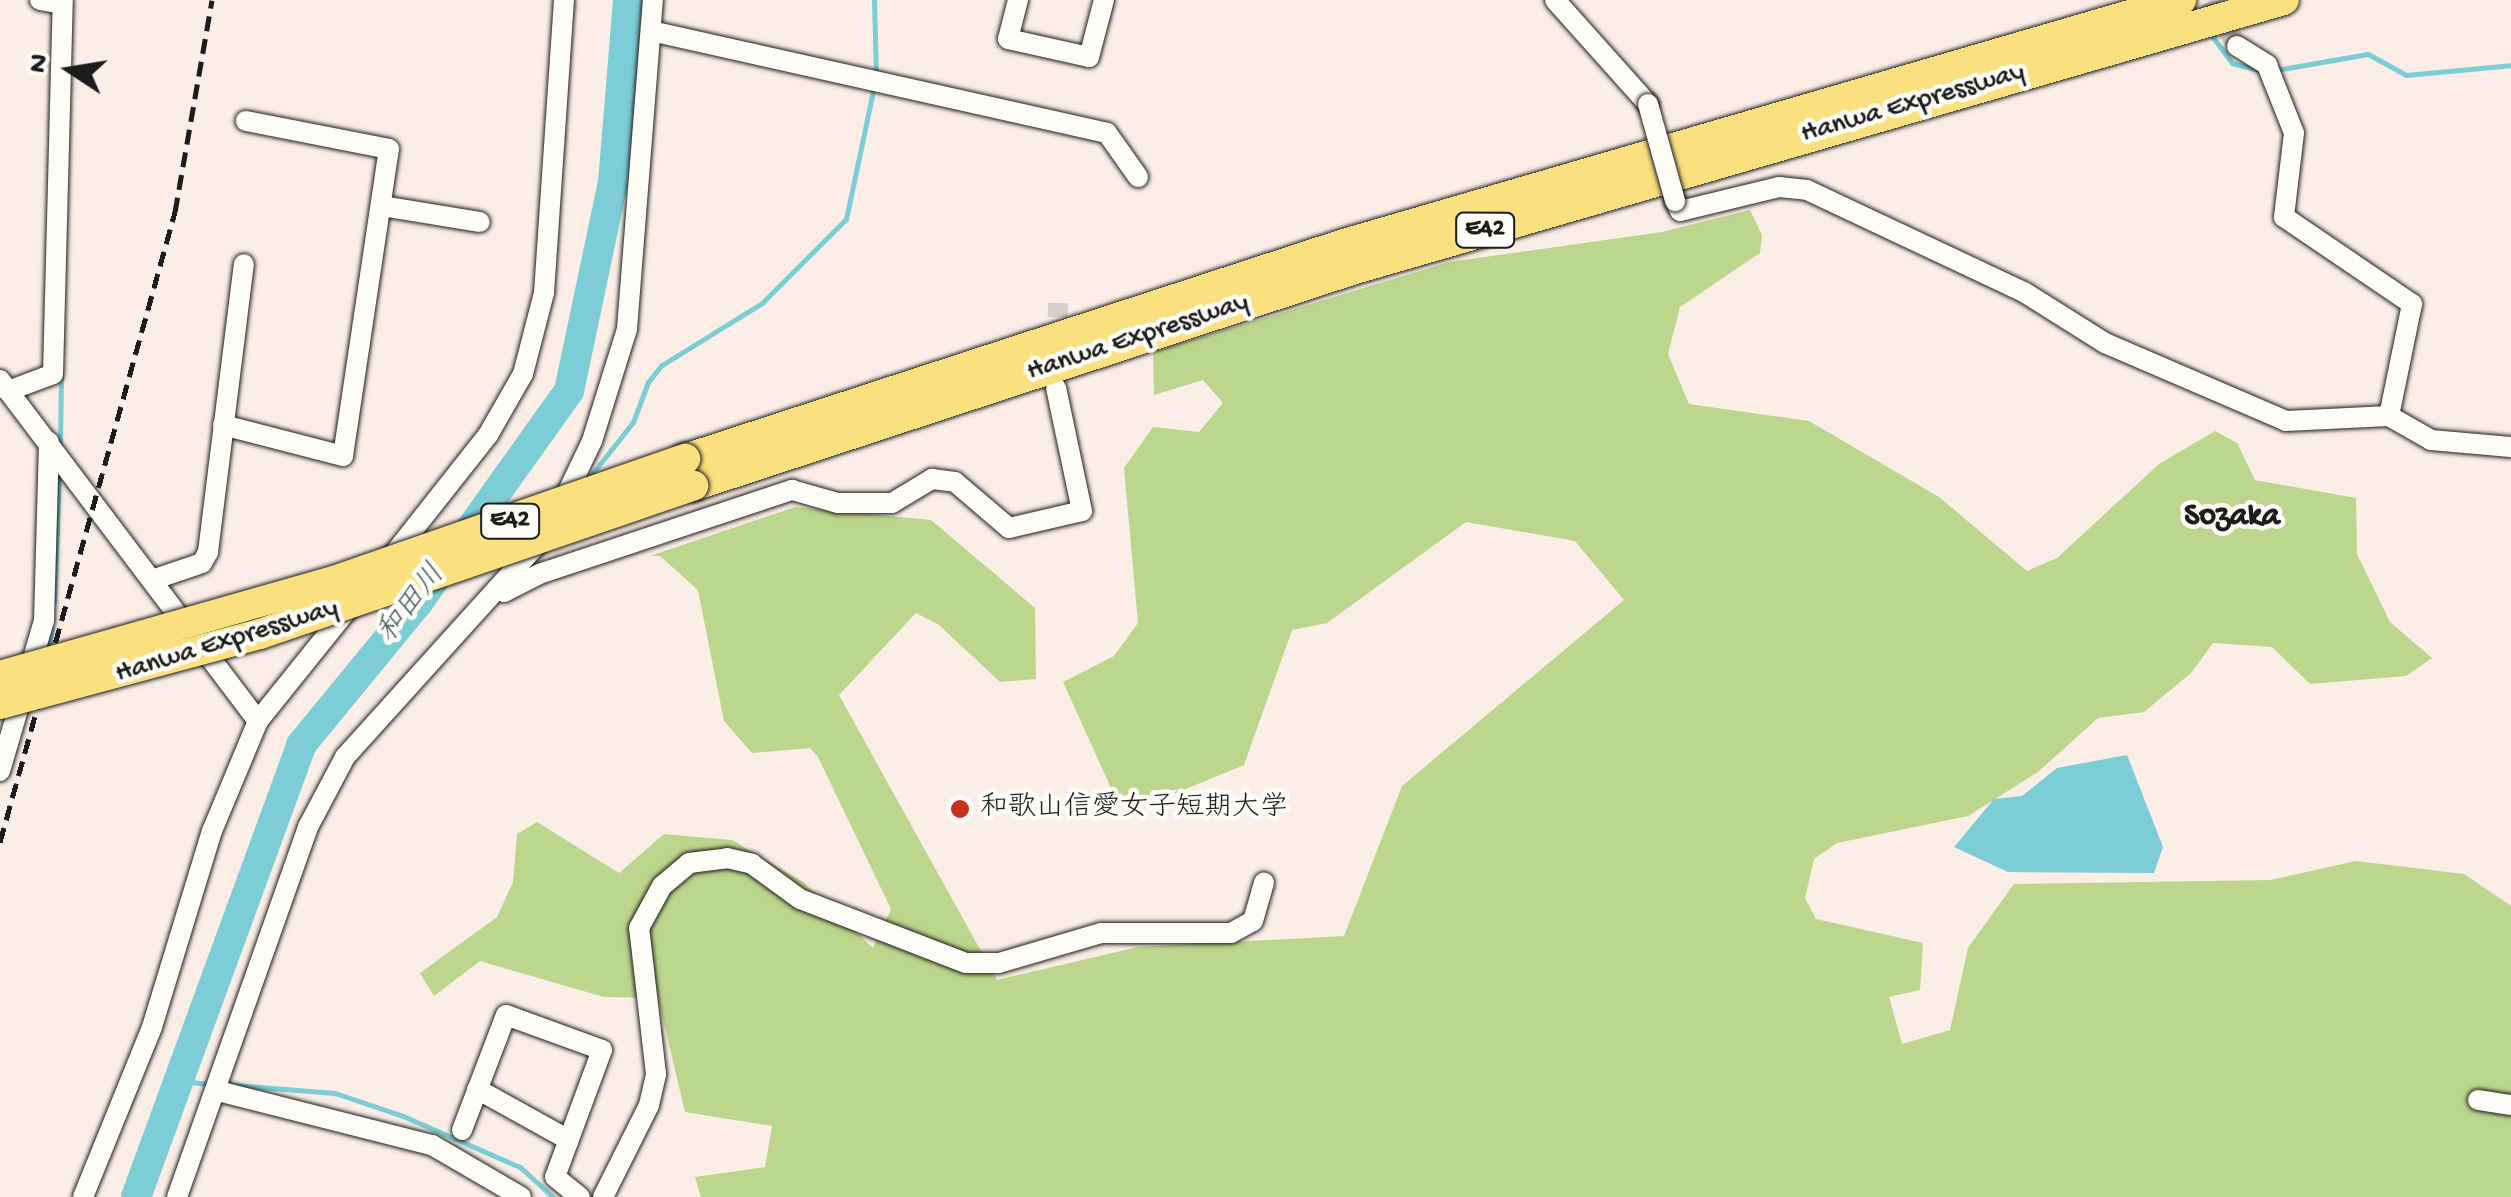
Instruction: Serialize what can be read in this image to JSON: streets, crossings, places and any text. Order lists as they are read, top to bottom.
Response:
{
  "streets": {
    "highway": ["Hanwa Expressway", "E42"]
  },
  "districts": ["Sozaka"],
  "water": ["和田川"],
  "places": ["和歌山信愛女子短期大学"],
  "north": "left"
}
